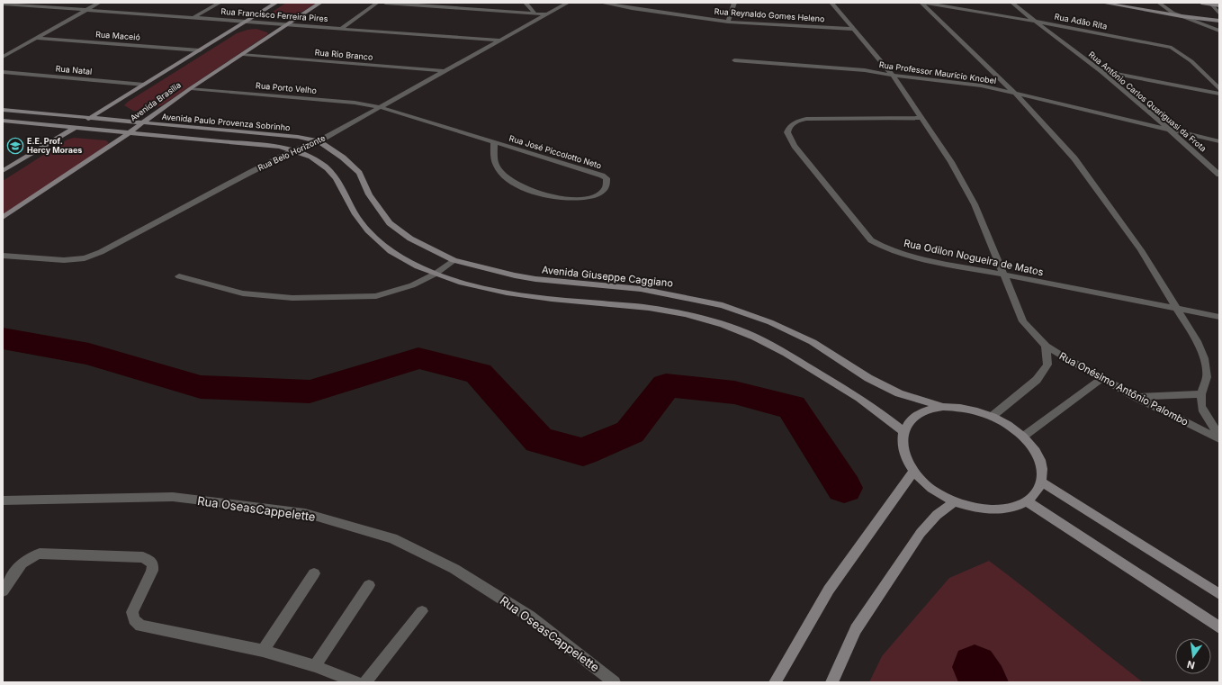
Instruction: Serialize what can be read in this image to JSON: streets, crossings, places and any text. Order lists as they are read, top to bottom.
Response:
{
  "streets": {
    "main road": ["Avenida Brasília", "Avenida Paulo Provenza Sobrinho", "Avenida Giuseppe Caggiano"],
    "street": [
      "Rua Francisco Ferreira Pires",
      "Rua Reynaldo Gomes Heleno",
      "Rua Adão Rita",
      "Rua Maceió",
      "Rua Rio Branco",
      "Rua Natal",
      "Rua Professor Maurício Knobel",
      "Rua Porto Velho",
      "Rua Antônio Carlos Quariguasi da Frota",
      "Rua José Piccolotto Neto",
      "Rua Belo Horizonte",
      "Rua Odilon Nogueira de Matos",
      "Rua Onésimo Antônio Palombo",
      "Rua OseasCappelette"
    ]
  },
  "crossings": [
    ["Rua Francisco Ferreira Pires", "Avenida Brasília"],
    ["Rua Francisco Ferreira Pires", "Rua Belo Horizonte"],
    ["Rua Reynaldo Gomes Heleno", "Rua Onésimo Antônio Palombo"],
    ["Rua Adão Rita", "Rua Antônio Carlos Quariguasi da Frota"],
    ["Rua Maceió", "Avenida Brasília"],
    ["Rua Rio Branco", "Avenida Brasília"],
    ["Rua Rio Branco", "Rua Belo Horizonte"],
    ["Rua Natal", "Avenida Brasília"],
    ["Rua Professor Maurício Knobel", "Rua Antônio Carlos Quariguasi da Frota"],
    ["Rua Professor Maurício Knobel", "Rua Onésimo Antônio Palombo"],
    ["Rua Porto Velho", "Avenida Brasília"],
    ["Rua Porto Velho", "Rua José Piccolotto Neto"],
    ["Rua Porto Velho", "Rua Belo Horizonte"],
    ["Avenida Brasília", "Avenida Paulo Provenza Sobrinho"],
    ["Avenida Paulo Provenza Sobrinho", "Rua Belo Horizonte"],
    ["Avenida Paulo Provenza Sobrinho", "Avenida Giuseppe Caggiano"],
    ["Rua José Piccolotto Neto", "Rua Belo Horizonte"],
    ["Rua Belo Horizonte", "Avenida Giuseppe Caggiano"],
    ["Rua Odilon Nogueira de Matos", "Rua Onésimo Antônio Palombo"]
  ],
  "places": {
    "school or university": ["E.E. Prof. Hercy Moraes"]
  },
  "north": "bottom"
}
